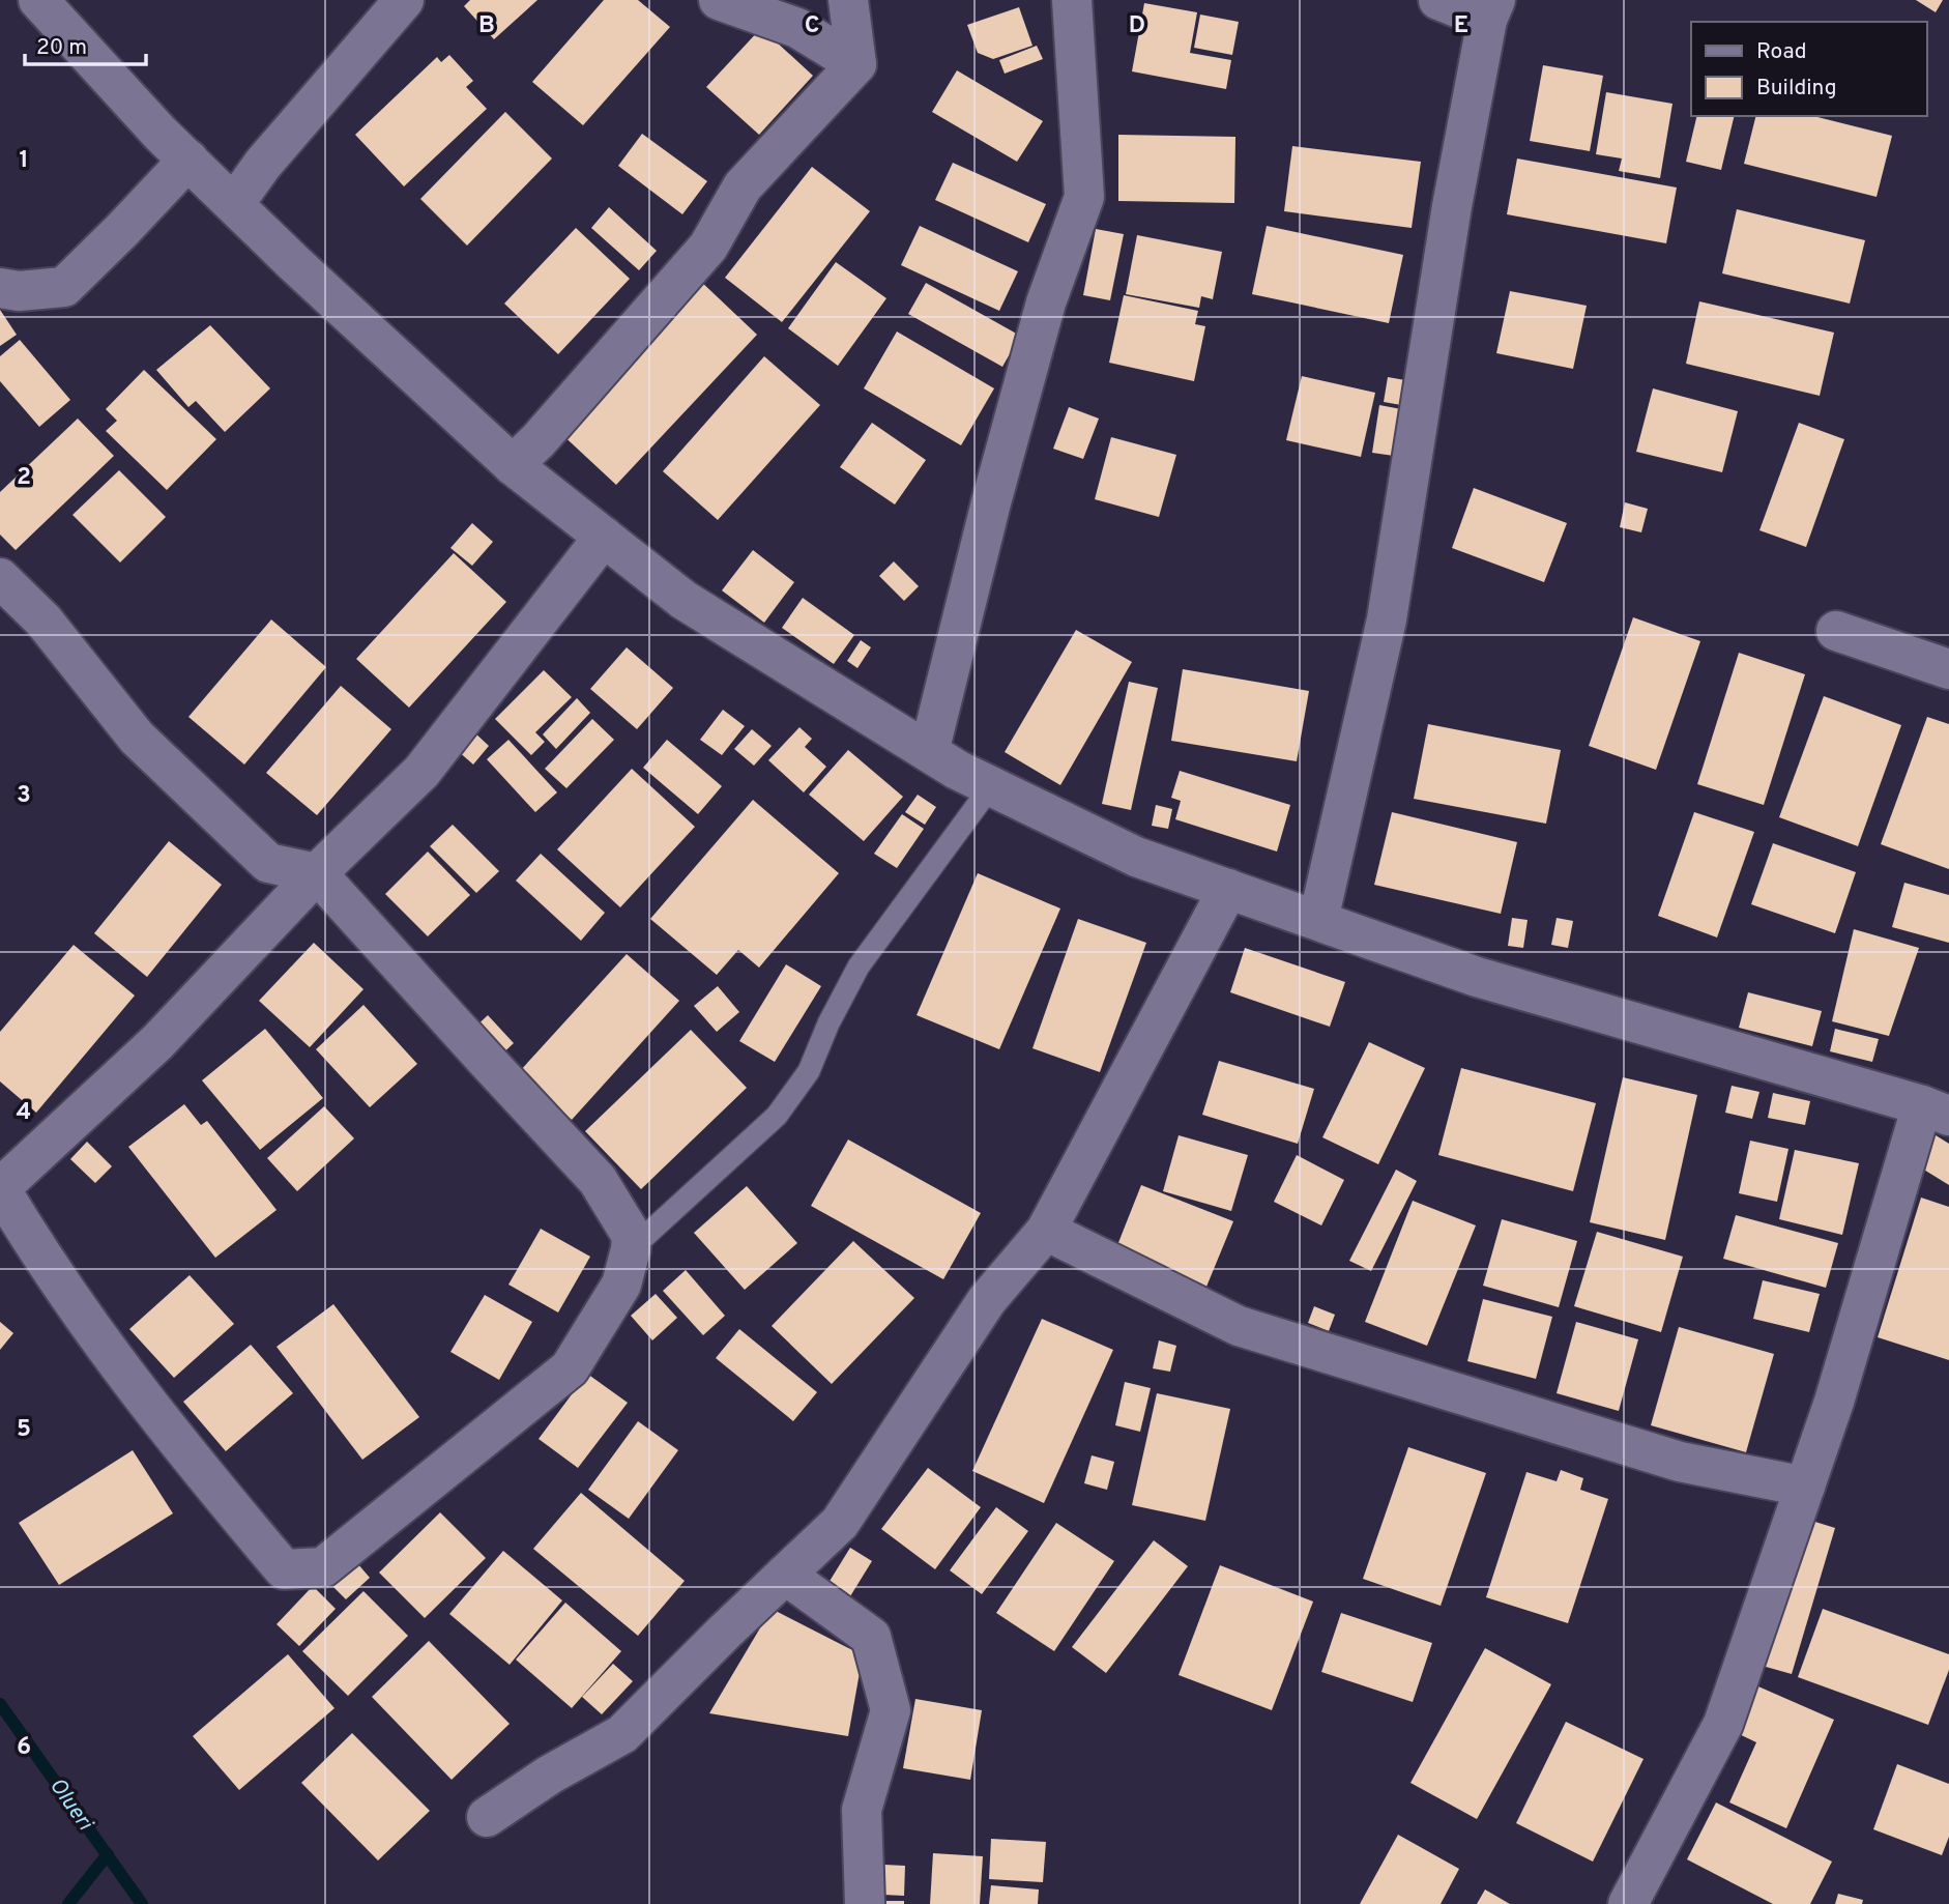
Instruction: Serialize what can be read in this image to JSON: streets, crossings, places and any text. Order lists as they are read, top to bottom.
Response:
{
  "water": ["Olueri"],
  "legend": ["Road", "Building"],
  "scale_bar": "20 m",
  "grid": {
    "columns": [
      "B",
      "C",
      "D",
      "E"
    ],
    "rows": [
      "1",
      "2",
      "3",
      "4",
      "5",
      "6"
    ]
  }
}
